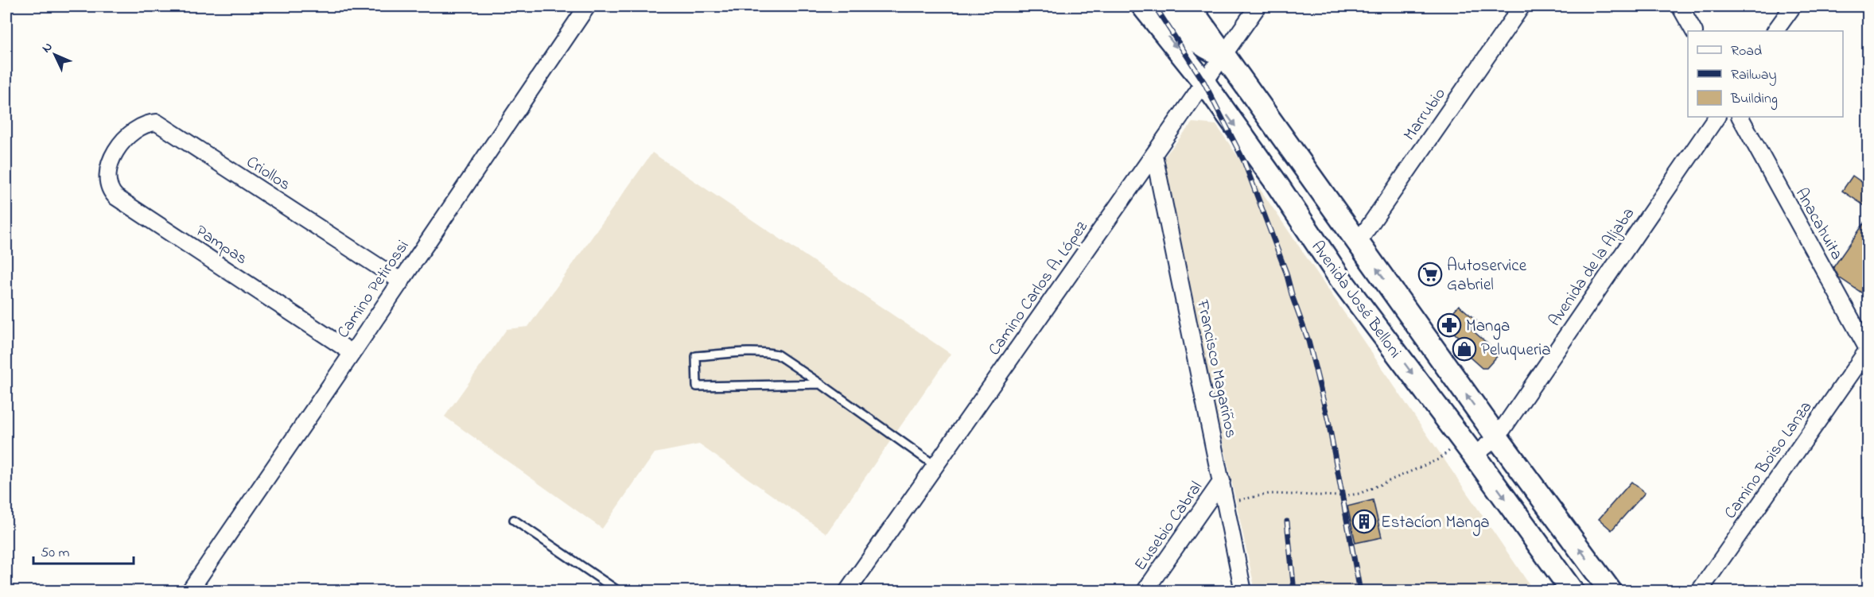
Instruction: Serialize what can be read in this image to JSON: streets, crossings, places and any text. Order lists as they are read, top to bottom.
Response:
{
  "streets": {
    "main road": ["Avenida José Belloni"],
    "street": [
      "Marrubio",
      "Criollos",
      "Anacahuita",
      "Pampas",
      "Avenida de la Aljaba",
      "Camino Carlos A. López",
      "Camino Petirossi",
      "Francisco Magariños",
      "Camino Boiso Lanza",
      "Eusebio Cabral"
    ]
  },
  "crossings": [
    ["Marrubio", "Avenida José Belloni"],
    ["Criollos", "Pampas"],
    ["Criollos", "Camino Petirossi"],
    ["Anacahuita", "Camino Boiso Lanza"],
    ["Pampas", "Camino Petirossi"],
    ["Avenida de la Aljaba", "Avenida José Belloni"],
    ["Camino Carlos A. López", "Avenida José Belloni"],
    ["Camino Carlos A. López", "Francisco Magariños"],
    ["Francisco Magariños", "Eusebio Cabral"]
  ],
  "places": {
    "supermarket": ["Autoservice Gabriel"],
    "pharmacy": ["Manga"],
    "shop": ["Peluqueria"],
    "building": ["Estacíon Manga"]
  },
  "legend": ["Road", "Railway", "Building"],
  "scale_bar": "50 m",
  "north": "top left"
}
